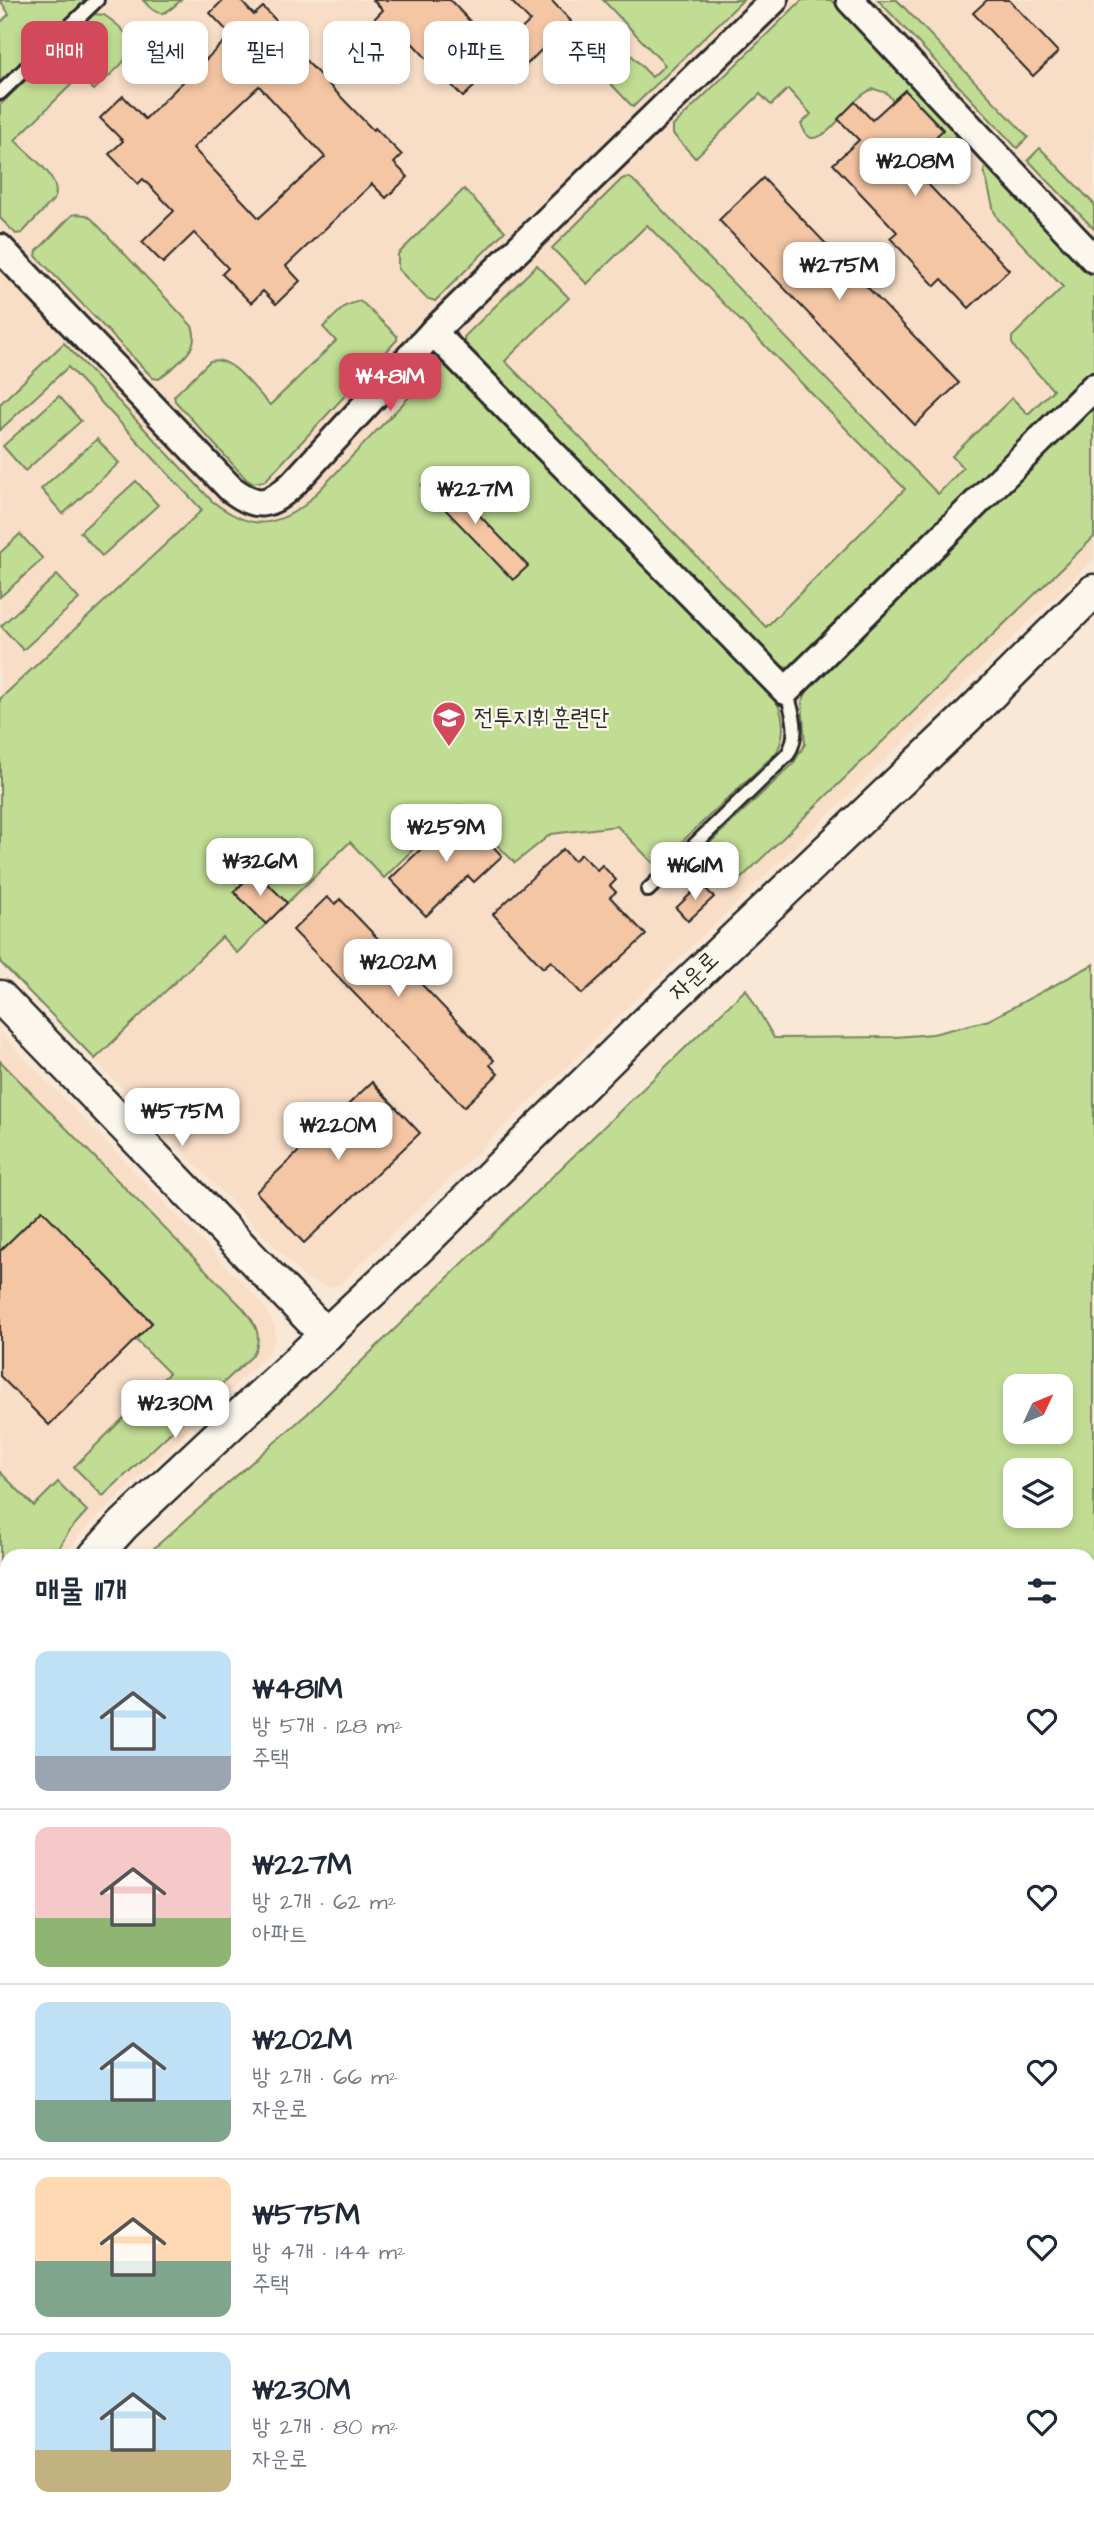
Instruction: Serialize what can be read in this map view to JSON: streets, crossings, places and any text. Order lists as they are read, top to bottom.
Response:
{
  "streets": {
    "street": ["자운로"]
  },
  "places": {
    "school or university": ["전투지휘훈련단"]
  },
  "north": "top right",
  "page": {
    "chip": [
      "매매",
      "월세",
      "필터",
      "신규",
      "아파트",
      "주택"
    ],
    "price": [
      "₩208M",
      "₩275M",
      "₩481M",
      "₩227M",
      "₩259M",
      "₩326M",
      "₩161M",
      "₩202M",
      "₩575M",
      "₩220M",
      "₩230M"
    ],
    "heading": "매물 11개",
    "list": [
      {
        "name": "₩481M",
        "note": "방 5개 · 128 m² · 주택"
      },
      {
        "name": "₩227M",
        "note": "방 2개 · 62 m² · 아파트"
      },
      {
        "name": "₩202M",
        "note": "방 2개 · 66 m² · 자운로"
      },
      {
        "name": "₩575M",
        "note": "방 4개 · 144 m² · 주택"
      },
      {
        "name": "₩230M",
        "note": "방 2개 · 80 m² · 자운로"
      }
    ]
  }
}
